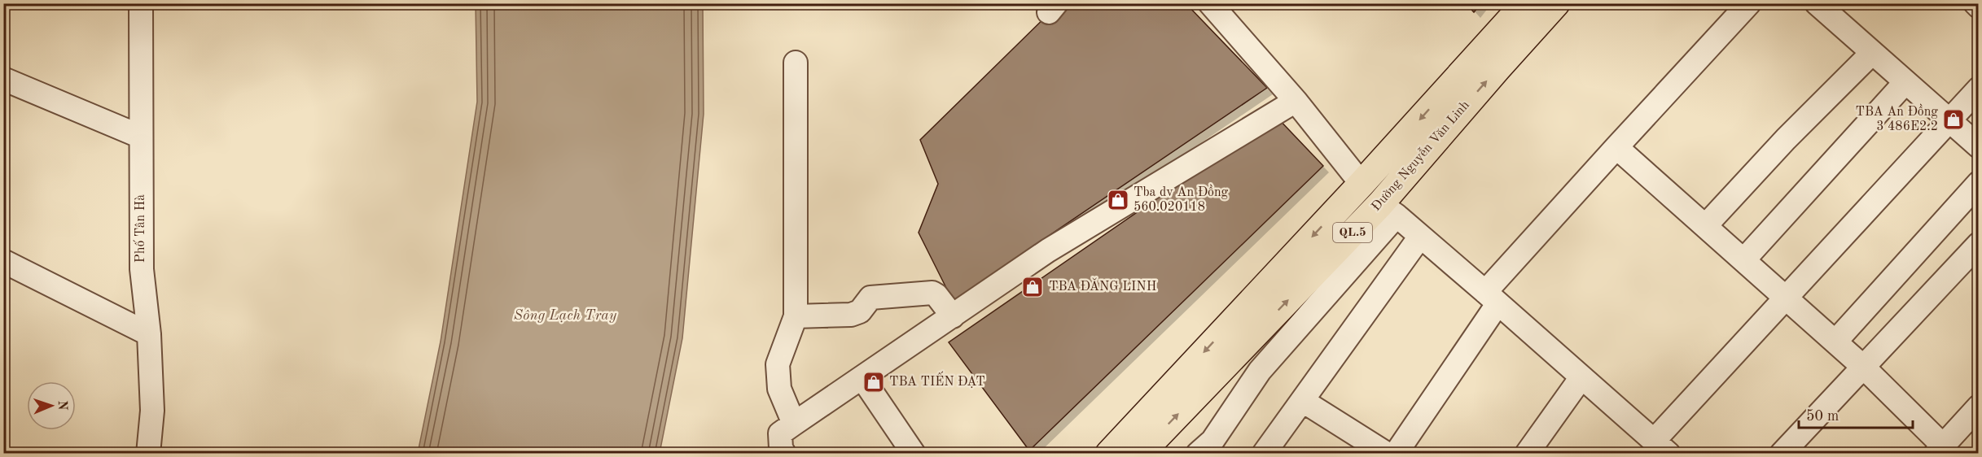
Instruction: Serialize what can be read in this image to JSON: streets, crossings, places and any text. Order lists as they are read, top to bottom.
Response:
{
  "streets": {
    "highway": ["Đường Nguyễn Văn Linh", "QL.5"],
    "street": ["Phố Tân Hà"]
  },
  "water": ["Sông Lạch Tray"],
  "places": {
    "shop": [
      "TBA An Đồng 3 486E2.2",
      "Tba dv An Đồng 560.020118",
      "TBA ĐĂNG LINH",
      "TBA TIẾN ĐẠT"
    ]
  },
  "scale_bar": "50 m",
  "north": "right"
}
